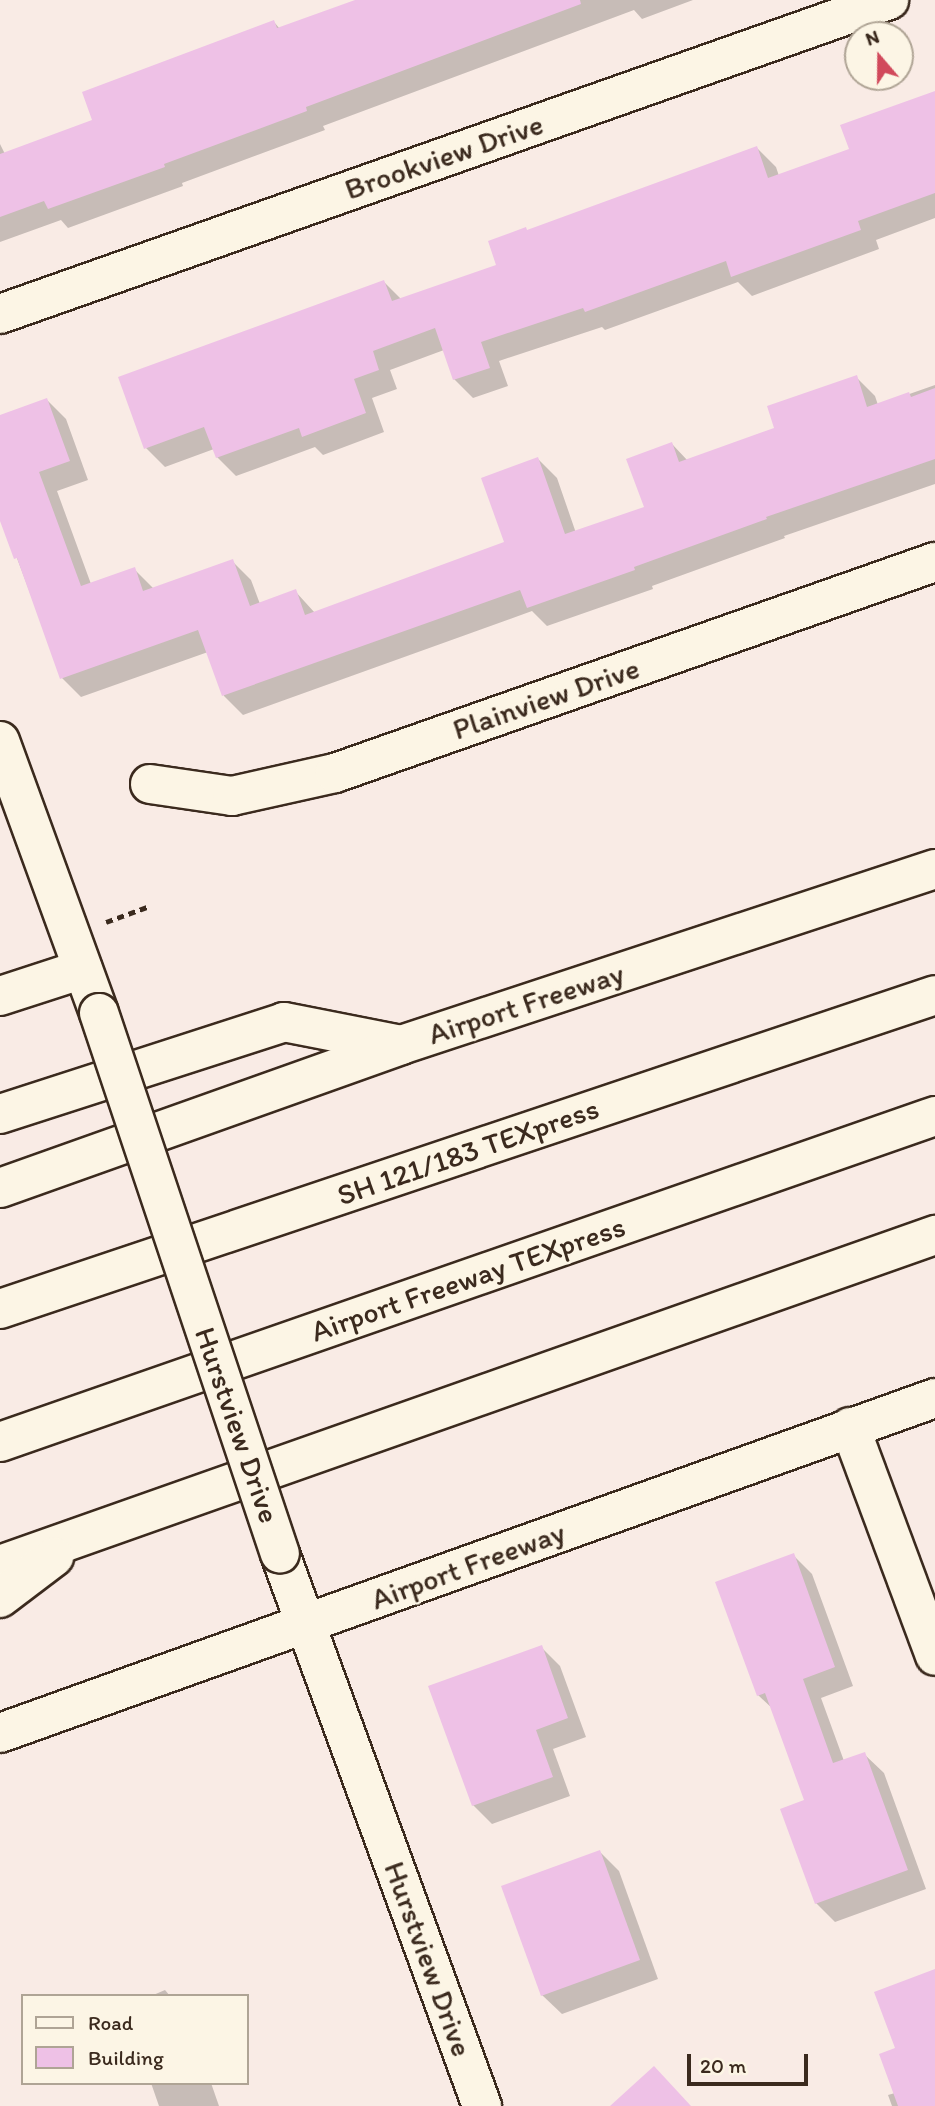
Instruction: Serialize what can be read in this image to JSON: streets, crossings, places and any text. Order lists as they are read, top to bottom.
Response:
{
  "streets": {
    "main road": [
      "Brookview Drive",
      "Plainview Drive",
      "Airport Freeway",
      "SH 121/183 TEXpress",
      "Airport Freeway TEXpress",
      "Hurstview Drive"
    ]
  },
  "crossings": [
    ["Airport Freeway", "Hurstview Drive"]
  ],
  "legend": ["Road", "Building"],
  "scale_bar": "20 m",
  "north": "top"
}
